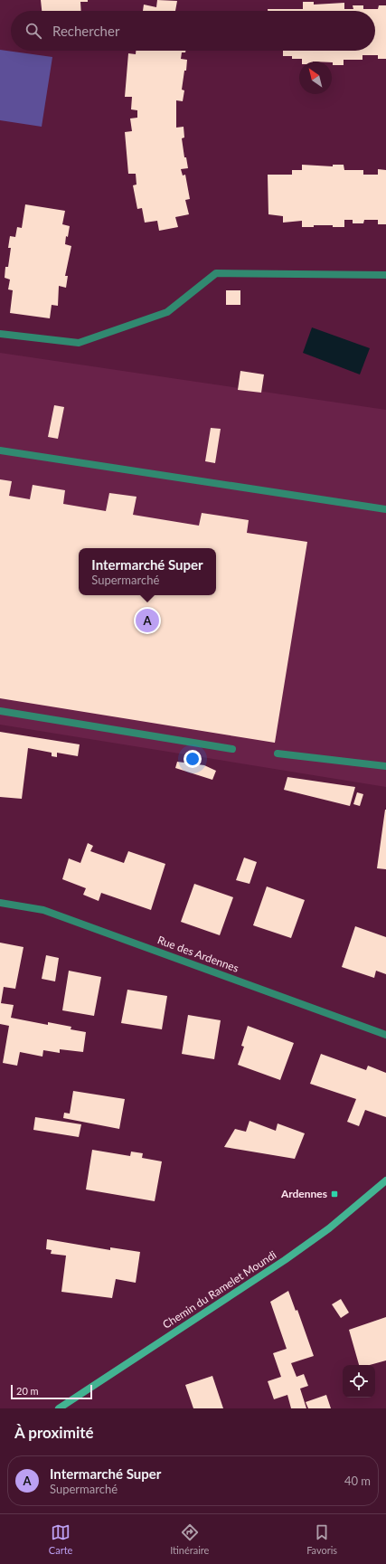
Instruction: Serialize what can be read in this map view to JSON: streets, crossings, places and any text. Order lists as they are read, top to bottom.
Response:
{
  "streets": {
    "main road": ["Chemin du Ramelet Moundi"],
    "street": ["Rue des Ardennes"]
  },
  "places": {
    "transit": ["Ardennes"]
  },
  "scale_bar": "20 m",
  "north": "top left",
  "page": {
    "search": "Rechercher",
    "popup": ["Intermarché Super", "Supermarché"],
    "pins": "A",
    "scale": "20 m",
    "heading": "À proximité",
    "list": [
      {
        "mark": "A",
        "name": "Intermarché Super",
        "note": "Supermarché",
        "value": "40 m"
      }
    ],
    "nav": ["Carte", "Itinéraire", "Favoris"]
  }
}
